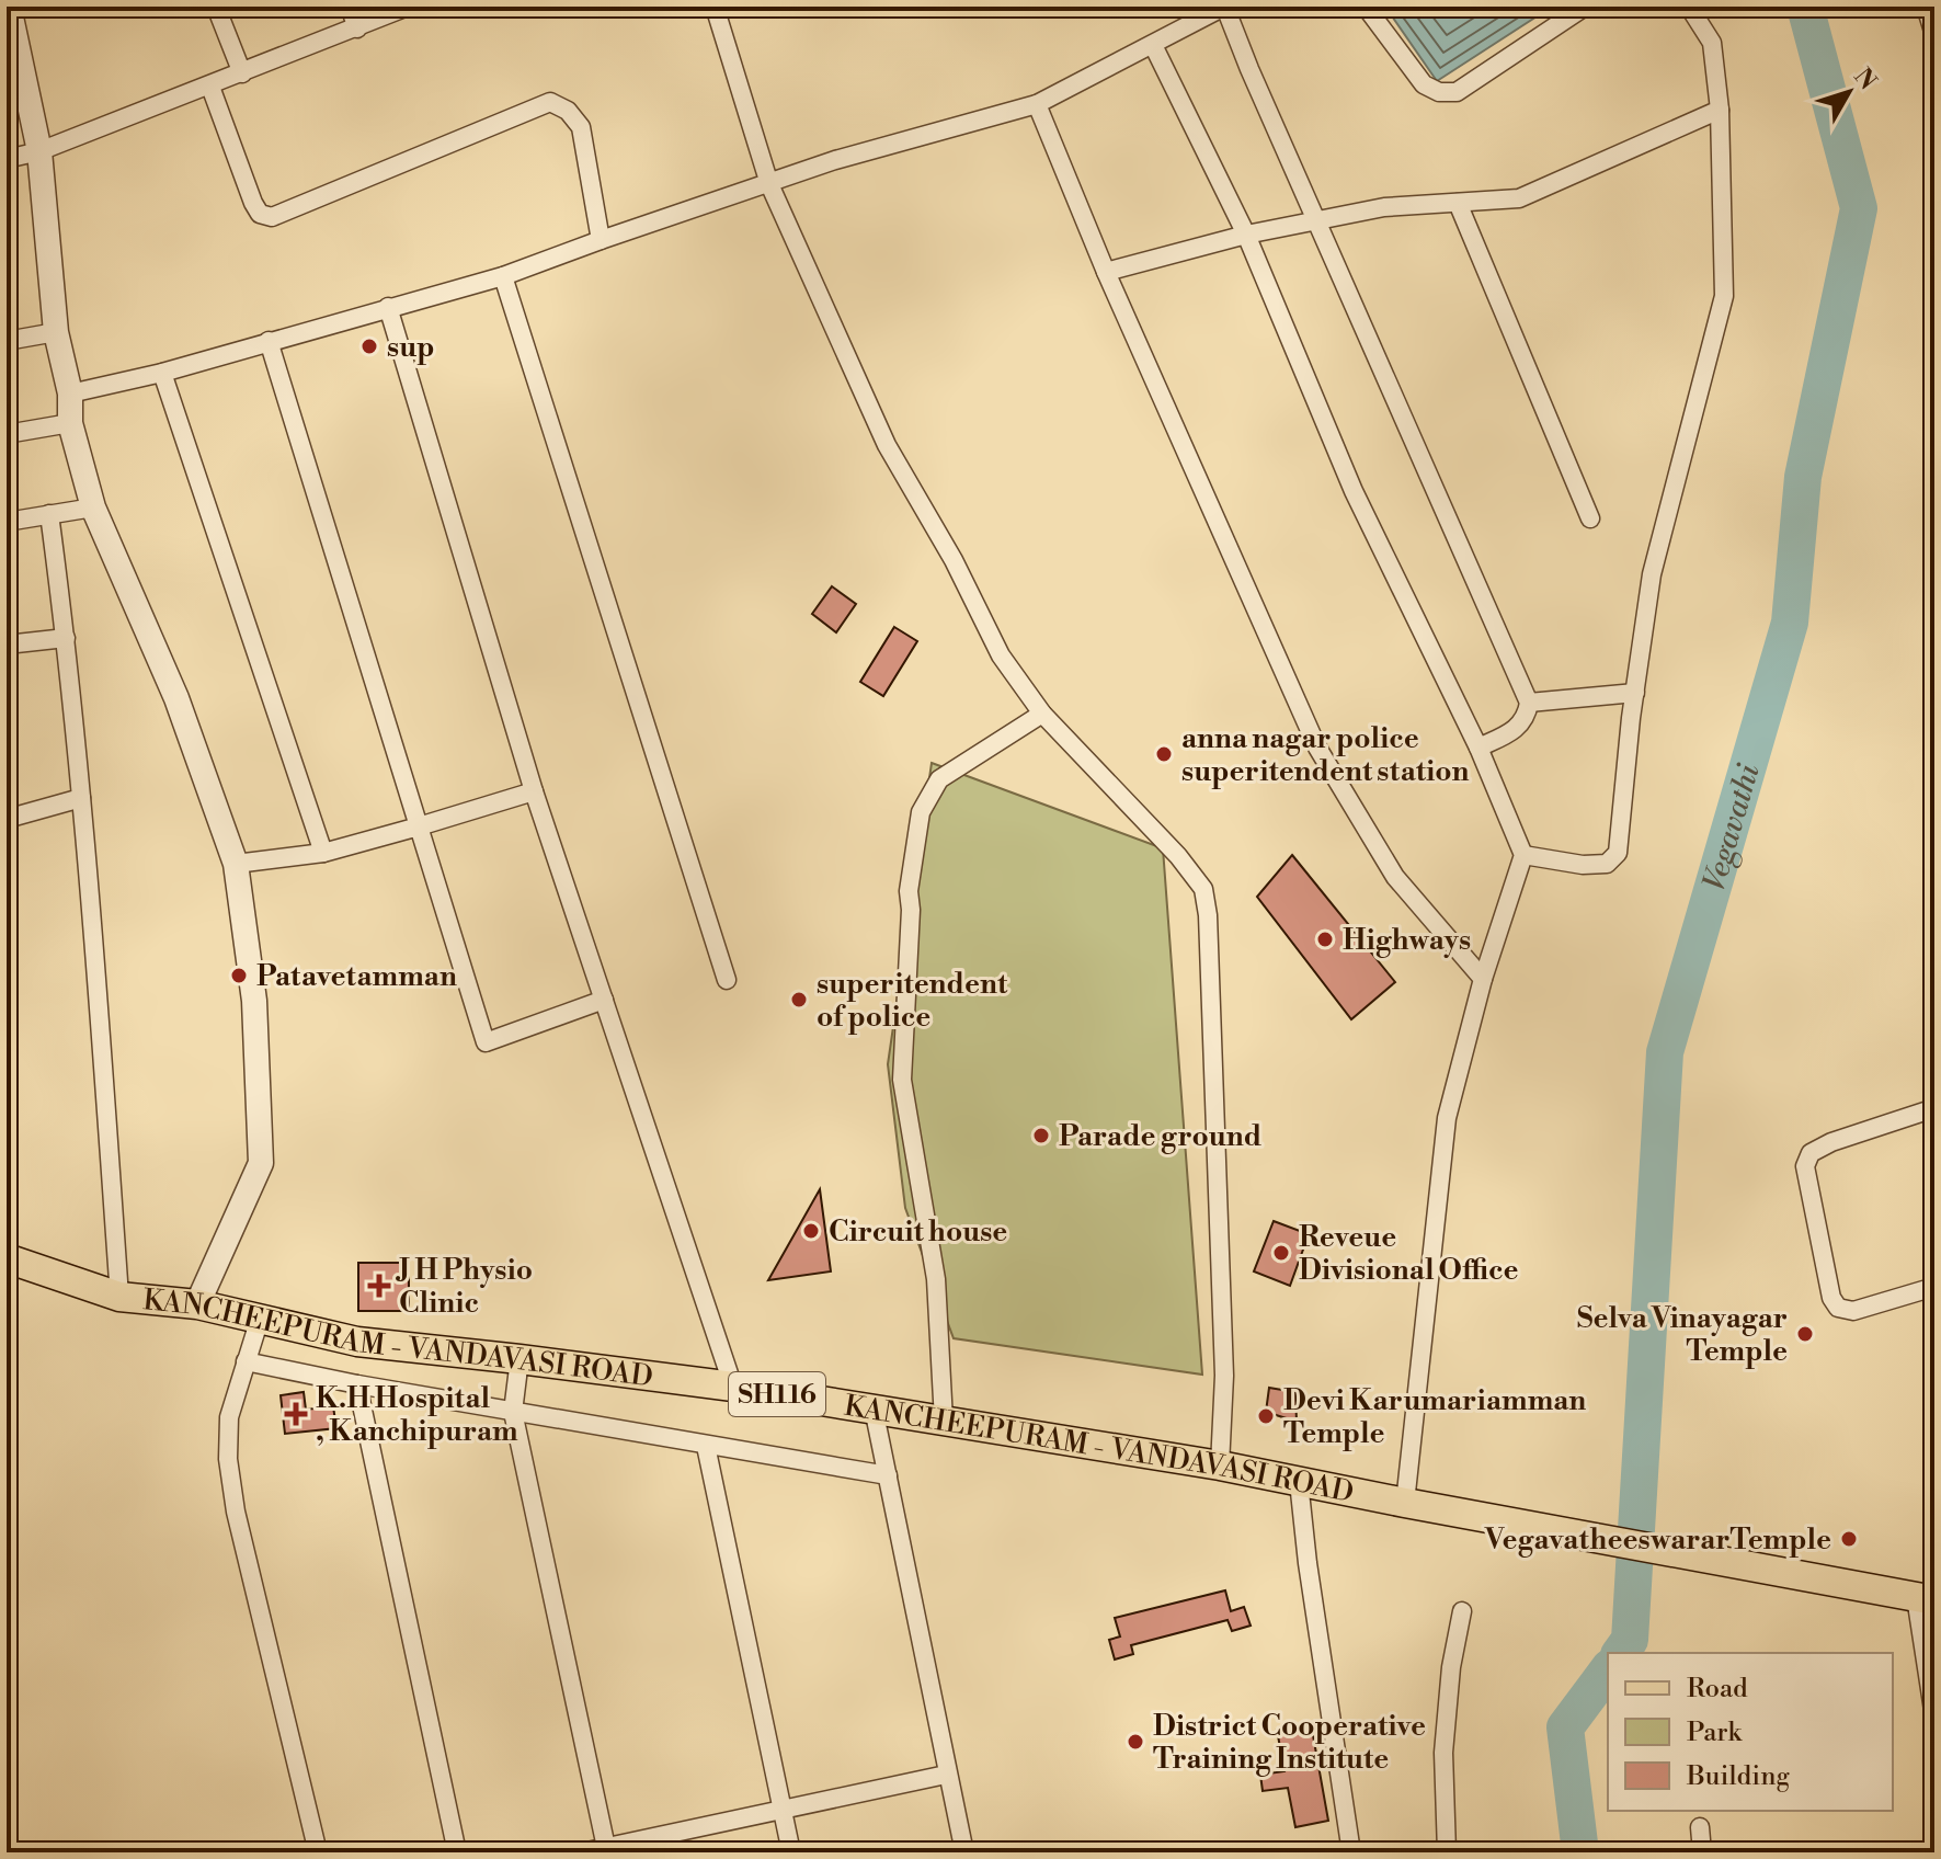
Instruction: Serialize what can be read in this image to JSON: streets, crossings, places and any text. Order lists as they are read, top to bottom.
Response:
{
  "streets": {
    "main road": ["KANCHEEPURAM - VANDAVASI ROAD", "SH116"]
  },
  "water": ["Vegavathi"],
  "places": {
    "other": [
      "sup",
      "anna nagar police superitendent station",
      "Highways",
      "Patavetamman",
      "superitendent of police",
      "Parade ground",
      "Circuit house",
      "Reveue Divisional Office",
      "Selva Vinayagar Temple",
      "Devi Karumariamman Temple",
      "VegavatheeswararTemple",
      "District Cooperative Training Institute"
    ],
    "health": ["J H Physio Clinic", "K.H Hospital , Kanchipuram"]
  },
  "legend": ["Road", "Park", "Building"],
  "north": "top right"
}
